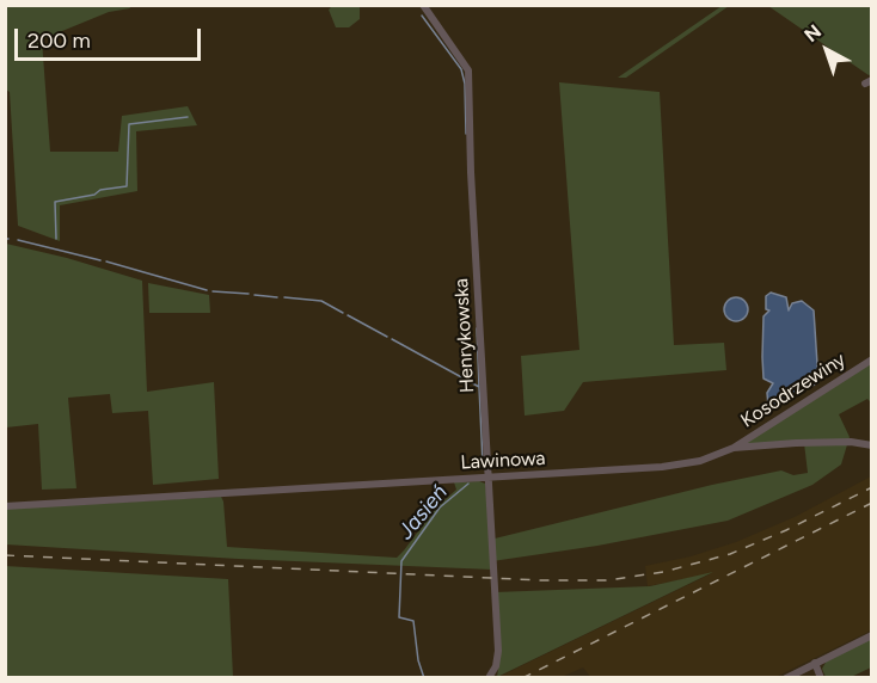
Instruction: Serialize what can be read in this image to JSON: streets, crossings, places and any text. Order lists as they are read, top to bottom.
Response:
{
  "streets": {
    "street": ["Henrykowska", "Kosodrzewiny", "Lawinowa"]
  },
  "crossings": [
    ["Henrykowska", "Lawinowa"],
    ["Kosodrzewiny", "Lawinowa"]
  ],
  "water": ["Jasień"],
  "scale_bar": "200 m",
  "north": "top left"
}
